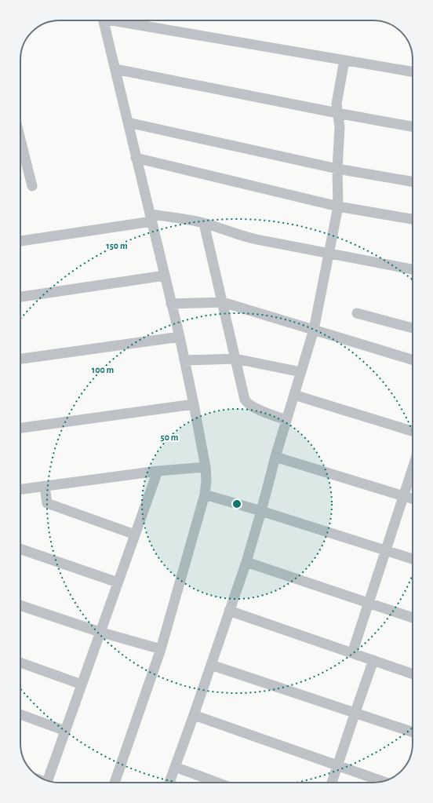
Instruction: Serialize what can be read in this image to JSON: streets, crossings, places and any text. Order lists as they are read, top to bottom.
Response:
{
  "rings": ["150 m", "100 m", "50 m"]
}
